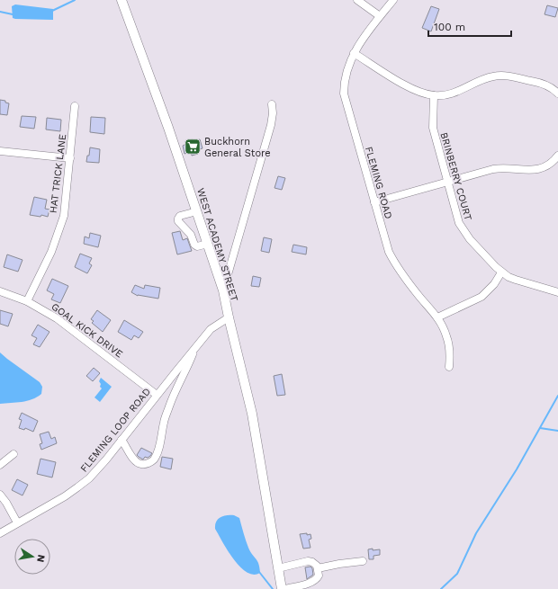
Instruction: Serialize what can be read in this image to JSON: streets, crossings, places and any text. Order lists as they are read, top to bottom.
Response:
{
  "streets": {
    "main road": ["WEST ACADEMY STREET"],
    "street": [
      "HAT TRICK LANE",
      "BRINBERRY COURT",
      "FLEMING ROAD",
      "GOAL KICK DRIVE",
      "FLEMING LOOP ROAD"
    ]
  },
  "crossings": [
    ["HAT TRICK LANE", "GOAL KICK DRIVE"],
    ["WEST ACADEMY STREET", "FLEMING LOOP ROAD"],
    ["GOAL KICK DRIVE", "FLEMING LOOP ROAD"]
  ],
  "places": {
    "supermarket": ["Buckhorn General Store"]
  },
  "scale_bar": "100 m",
  "north": "right"
}
